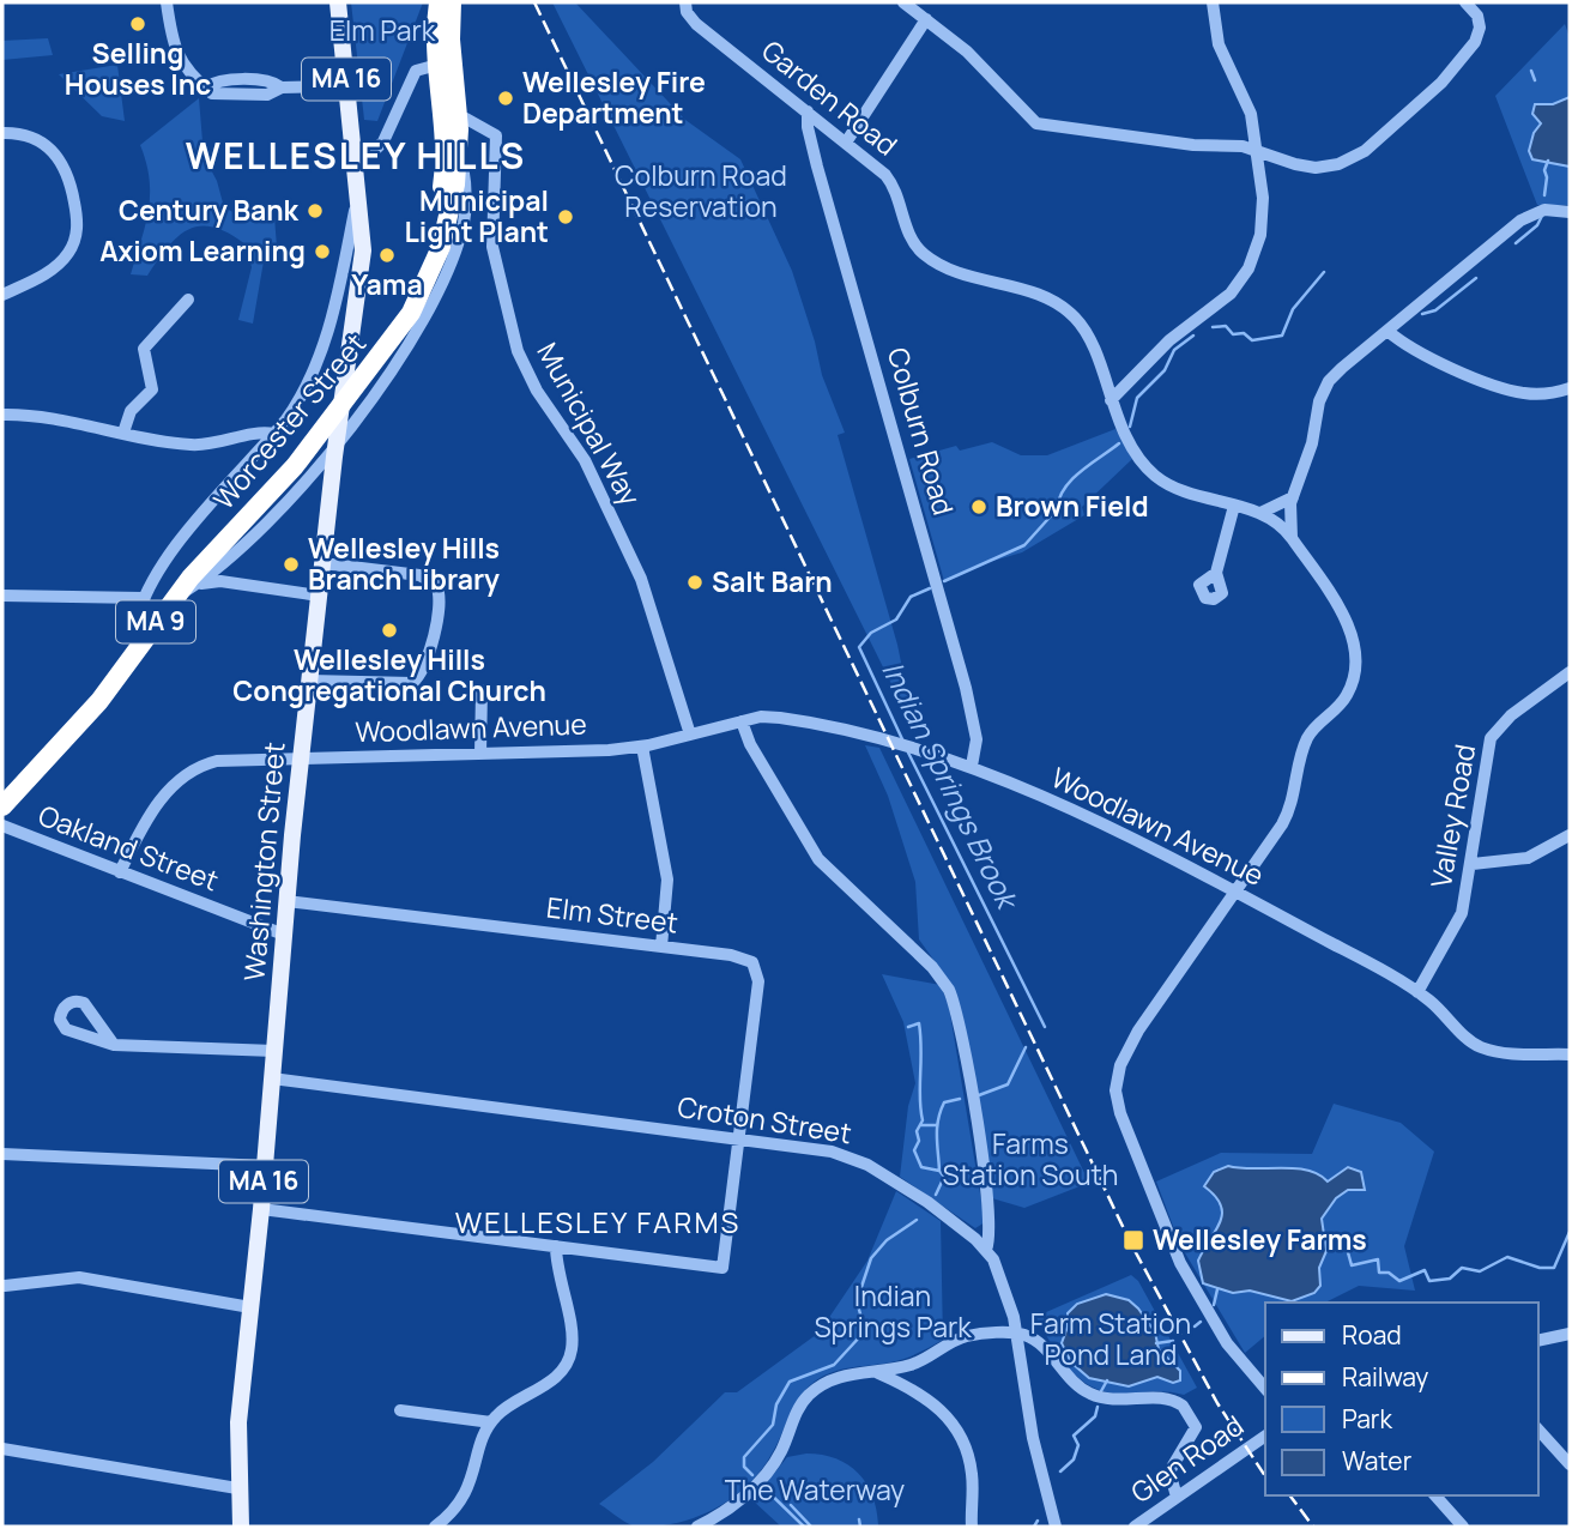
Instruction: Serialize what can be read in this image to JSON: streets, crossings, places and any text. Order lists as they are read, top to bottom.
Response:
{
  "streets": {
    "highway": ["Worcester Street", "MA 9"],
    "main road": ["MA 16", "Washington Street"],
    "street": [
      "Garden Road",
      "Municipal Way",
      "Colburn Road",
      "Woodlawn Avenue",
      "Valley Road",
      "Oakland Street",
      "Elm Street",
      "Croton Street",
      "Glen Road"
    ]
  },
  "crossings": [
    ["Garden Road", "Colburn Road"],
    ["Garden Road", "Woodlawn Avenue"],
    ["Worcester Street", "Municipal Way"],
    ["Municipal Way", "Woodlawn Avenue"],
    ["Colburn Road", "Woodlawn Avenue"],
    ["Woodlawn Avenue", "Valley Road"],
    ["Woodlawn Avenue", "Oakland Street"],
    ["Woodlawn Avenue", "Washington Street"],
    ["Oakland Street", "Washington Street"],
    ["Washington Street", "Elm Street"],
    ["Washington Street", "Croton Street"],
    ["Elm Street", "Croton Street"]
  ],
  "districts": ["WELLESLEY HILLS", "WELLESLEY FARMS"],
  "water": ["Indian Springs Brook"],
  "parks": [
    "Elm Park",
    "Colburn Road Reservation",
    "Farms Station South",
    "Indian Springs Park",
    "Farm Station Pond Land",
    "The Waterway"
  ],
  "places": {
    "other": [
      "Selling Houses Inc",
      "Wellesley Fire Department",
      "Century Bank",
      "Municipal Light Plant",
      "Axiom Learning",
      "Yama",
      "Brown Field",
      "Wellesley Hills Branch Library",
      "Salt Barn",
      "Wellesley Hills Congregational Church"
    ],
    "transit": ["Wellesley Farms"]
  },
  "legend": [
    "Road",
    "Railway",
    "Park",
    "Water"
  ]
}
